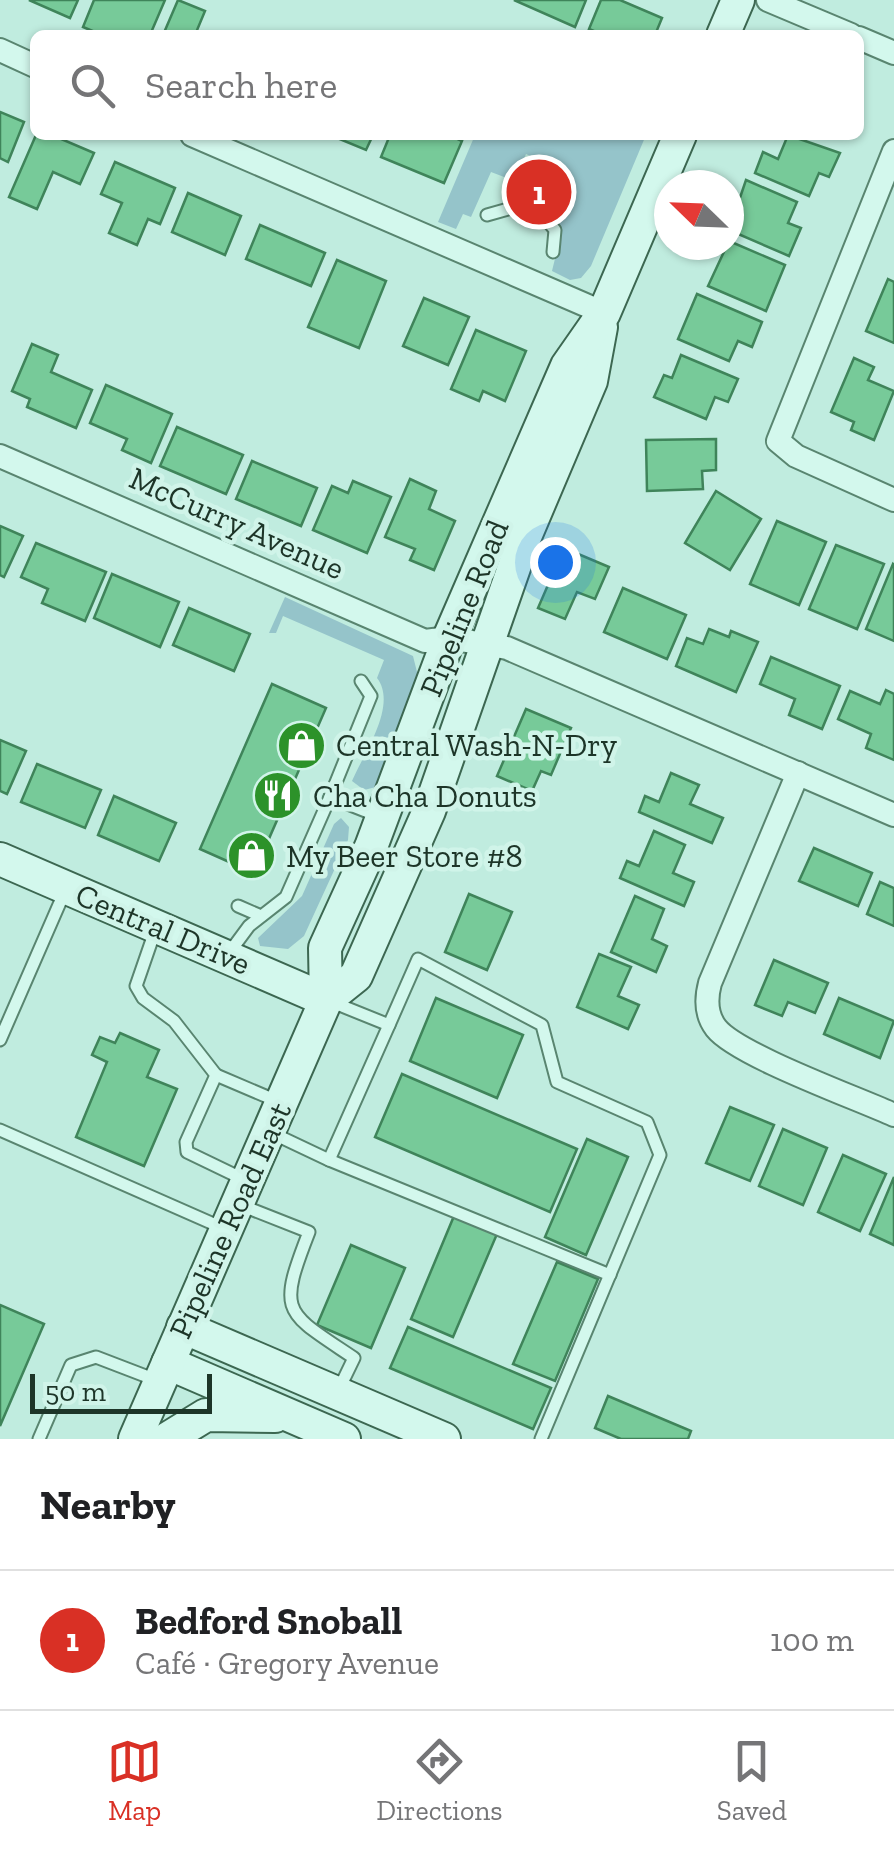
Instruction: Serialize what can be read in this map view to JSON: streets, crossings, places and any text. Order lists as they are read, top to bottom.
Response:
{
  "streets": {
    "main road": ["Pipeline Road", "Central Drive", "Pipeline Road East"],
    "street": ["McCurry Avenue"]
  },
  "crossings": [
    ["McCurry Avenue", "Pipeline Road"],
    ["Pipeline Road", "Central Drive"],
    ["Pipeline Road", "Pipeline Road East"],
    ["Central Drive", "Pipeline Road East"]
  ],
  "places": {
    "shop": ["Central Wash-N-Dry", "My Beer Store #8"],
    "restaurant": ["Cha Cha Donuts"]
  },
  "scale_bar": "50 m",
  "north": "top left",
  "page": {
    "search": "Search here",
    "pins": "1",
    "scale": "50 m",
    "heading": "Nearby",
    "list": [
      {
        "mark": "1",
        "name": "Bedford Snoball",
        "note": "Café · Gregory Avenue",
        "value": "100 m"
      }
    ],
    "nav": ["Map", "Directions", "Saved"]
  }
}
